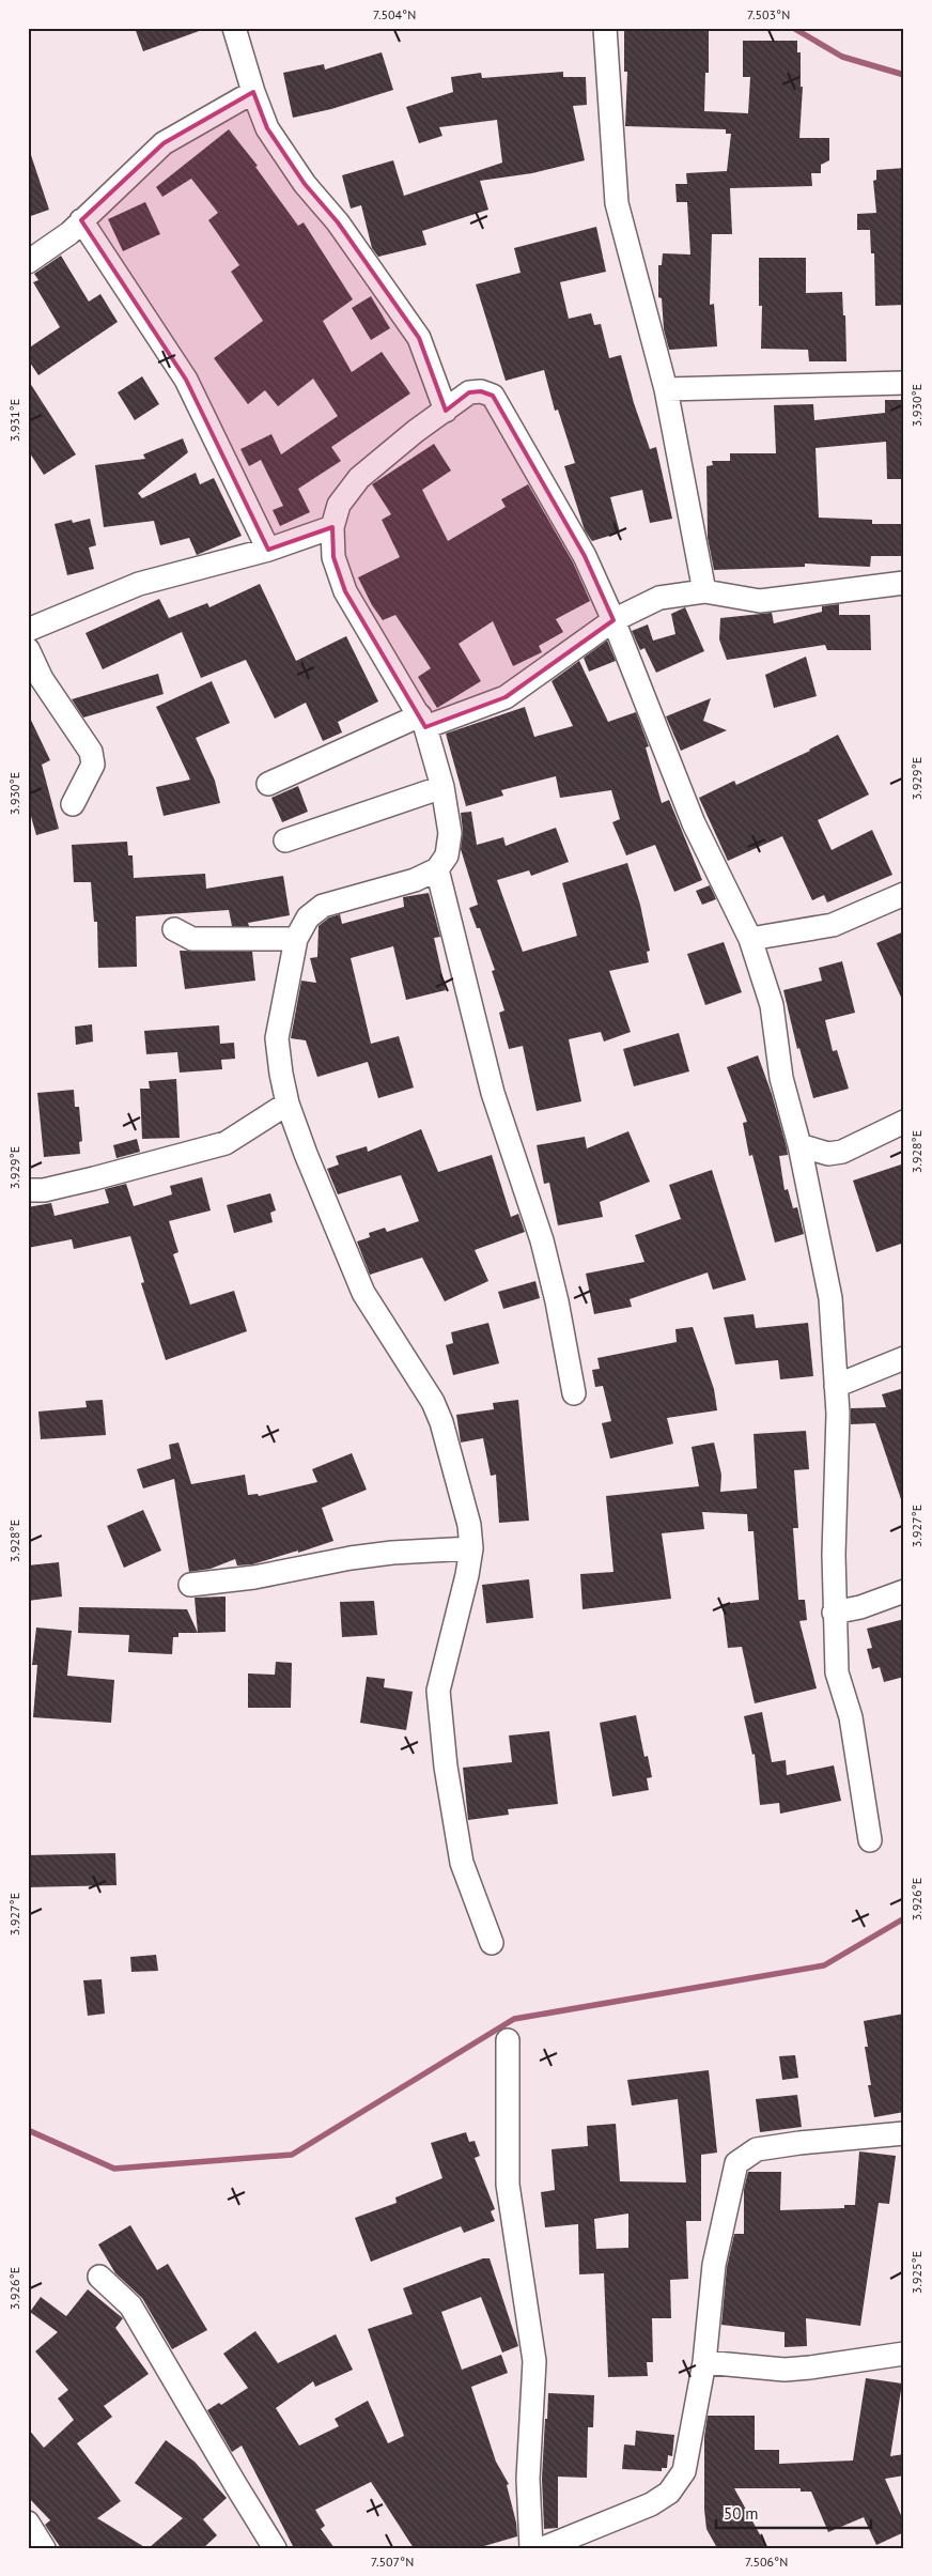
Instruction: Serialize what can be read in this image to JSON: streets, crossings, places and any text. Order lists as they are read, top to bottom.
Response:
{
  "scale_bar": "50 m",
  "coordinates": [
    "7.504°N",
    "7.503°N",
    "3.930°E",
    "3.931°E",
    "3.929°E",
    "3.928°E",
    "3.927°E",
    "3.926°E",
    "3.925°E",
    "7.507°N",
    "7.506°N"
  ]
}
